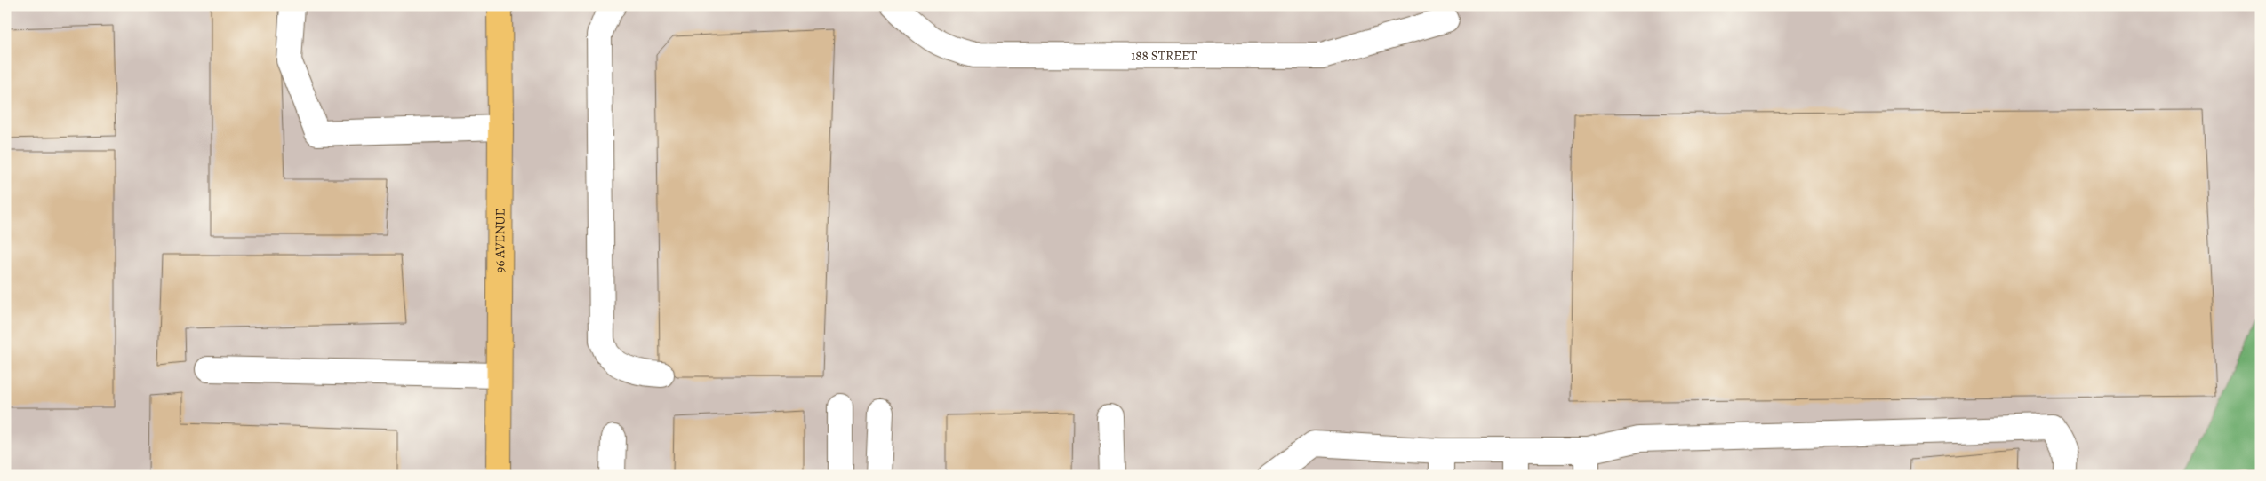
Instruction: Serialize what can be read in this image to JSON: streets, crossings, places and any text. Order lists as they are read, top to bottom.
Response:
{
  "streets": {
    "main road": ["96 AVENUE"],
    "street": ["188 STREET"]
  }
}
